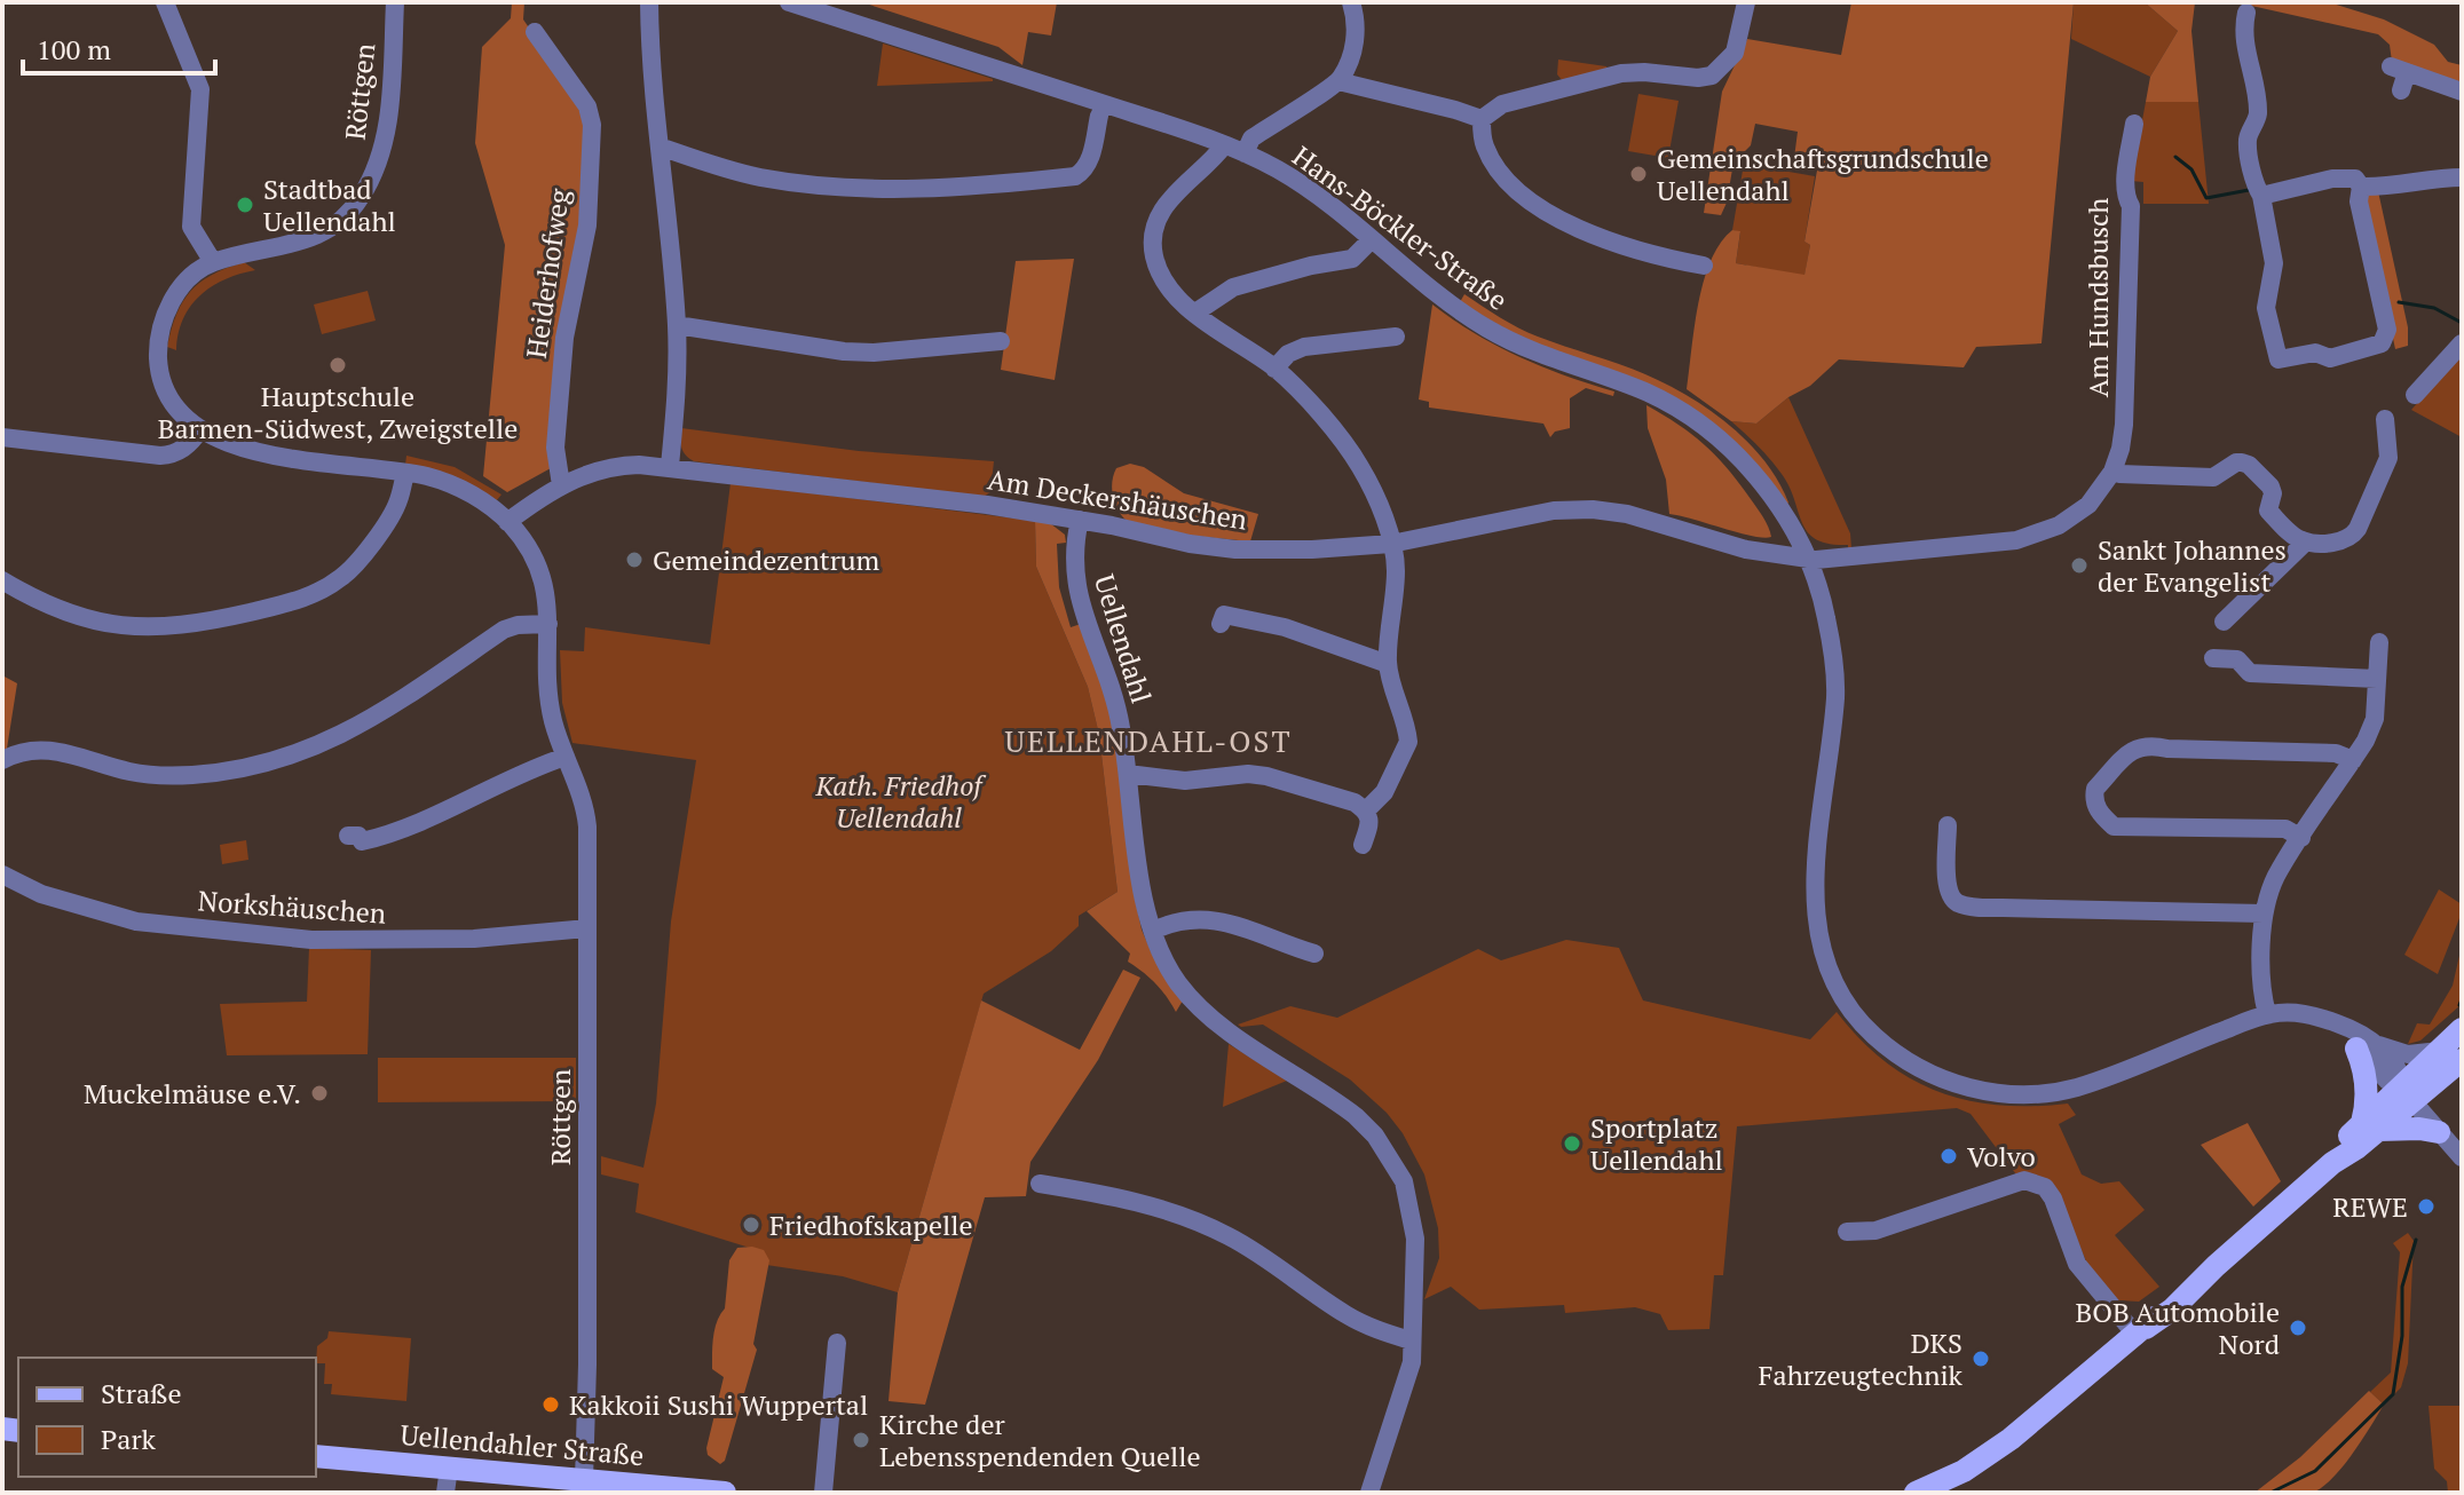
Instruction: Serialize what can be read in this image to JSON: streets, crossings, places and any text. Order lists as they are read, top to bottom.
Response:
{
  "streets": {
    "main road": ["Uellendahler Straße"],
    "street": [
      "Röttgen",
      "Hans-Böckler-Straße",
      "Heiderhofweg",
      "Am Hundsbusch",
      "Am Deckershäuschen",
      "Uellendahl",
      "Norkshäuschen"
    ]
  },
  "crossings": [
    ["Röttgen", "Am Deckershäuschen"],
    ["Röttgen", "Norkshäuschen"],
    ["Röttgen", "Uellendahler Straße"],
    ["Hans-Böckler-Straße", "Am Deckershäuschen"],
    ["Heiderhofweg", "Am Deckershäuschen"],
    ["Am Hundsbusch", "Am Deckershäuschen"],
    ["Am Deckershäuschen", "Uellendahl"]
  ],
  "districts": ["UELLENDAHL-OST"],
  "parks": ["Kath. Friedhof Uellendahl"],
  "places": [
    "Gemeinschaftsgrundschule Uellendahl",
    "Stadtbad Uellendahl",
    "Hauptschule Barmen-Südwest, Zweigstelle",
    "Gemeindezentrum",
    "Sankt Johannes der Evangelist",
    "Muckelmäuse e.V.",
    "Sportplatz Uellendahl",
    "Volvo",
    "REWE",
    "Friedhofskapelle",
    "BOB Automobile Nord",
    "DKS Fahrzeugtechnik",
    "Kakkoii Sushi Wuppertal",
    "Kirche der Lebensspendenden Quelle"
  ],
  "legend": ["Straße", "Park"],
  "scale_bar": "100 m"
}
